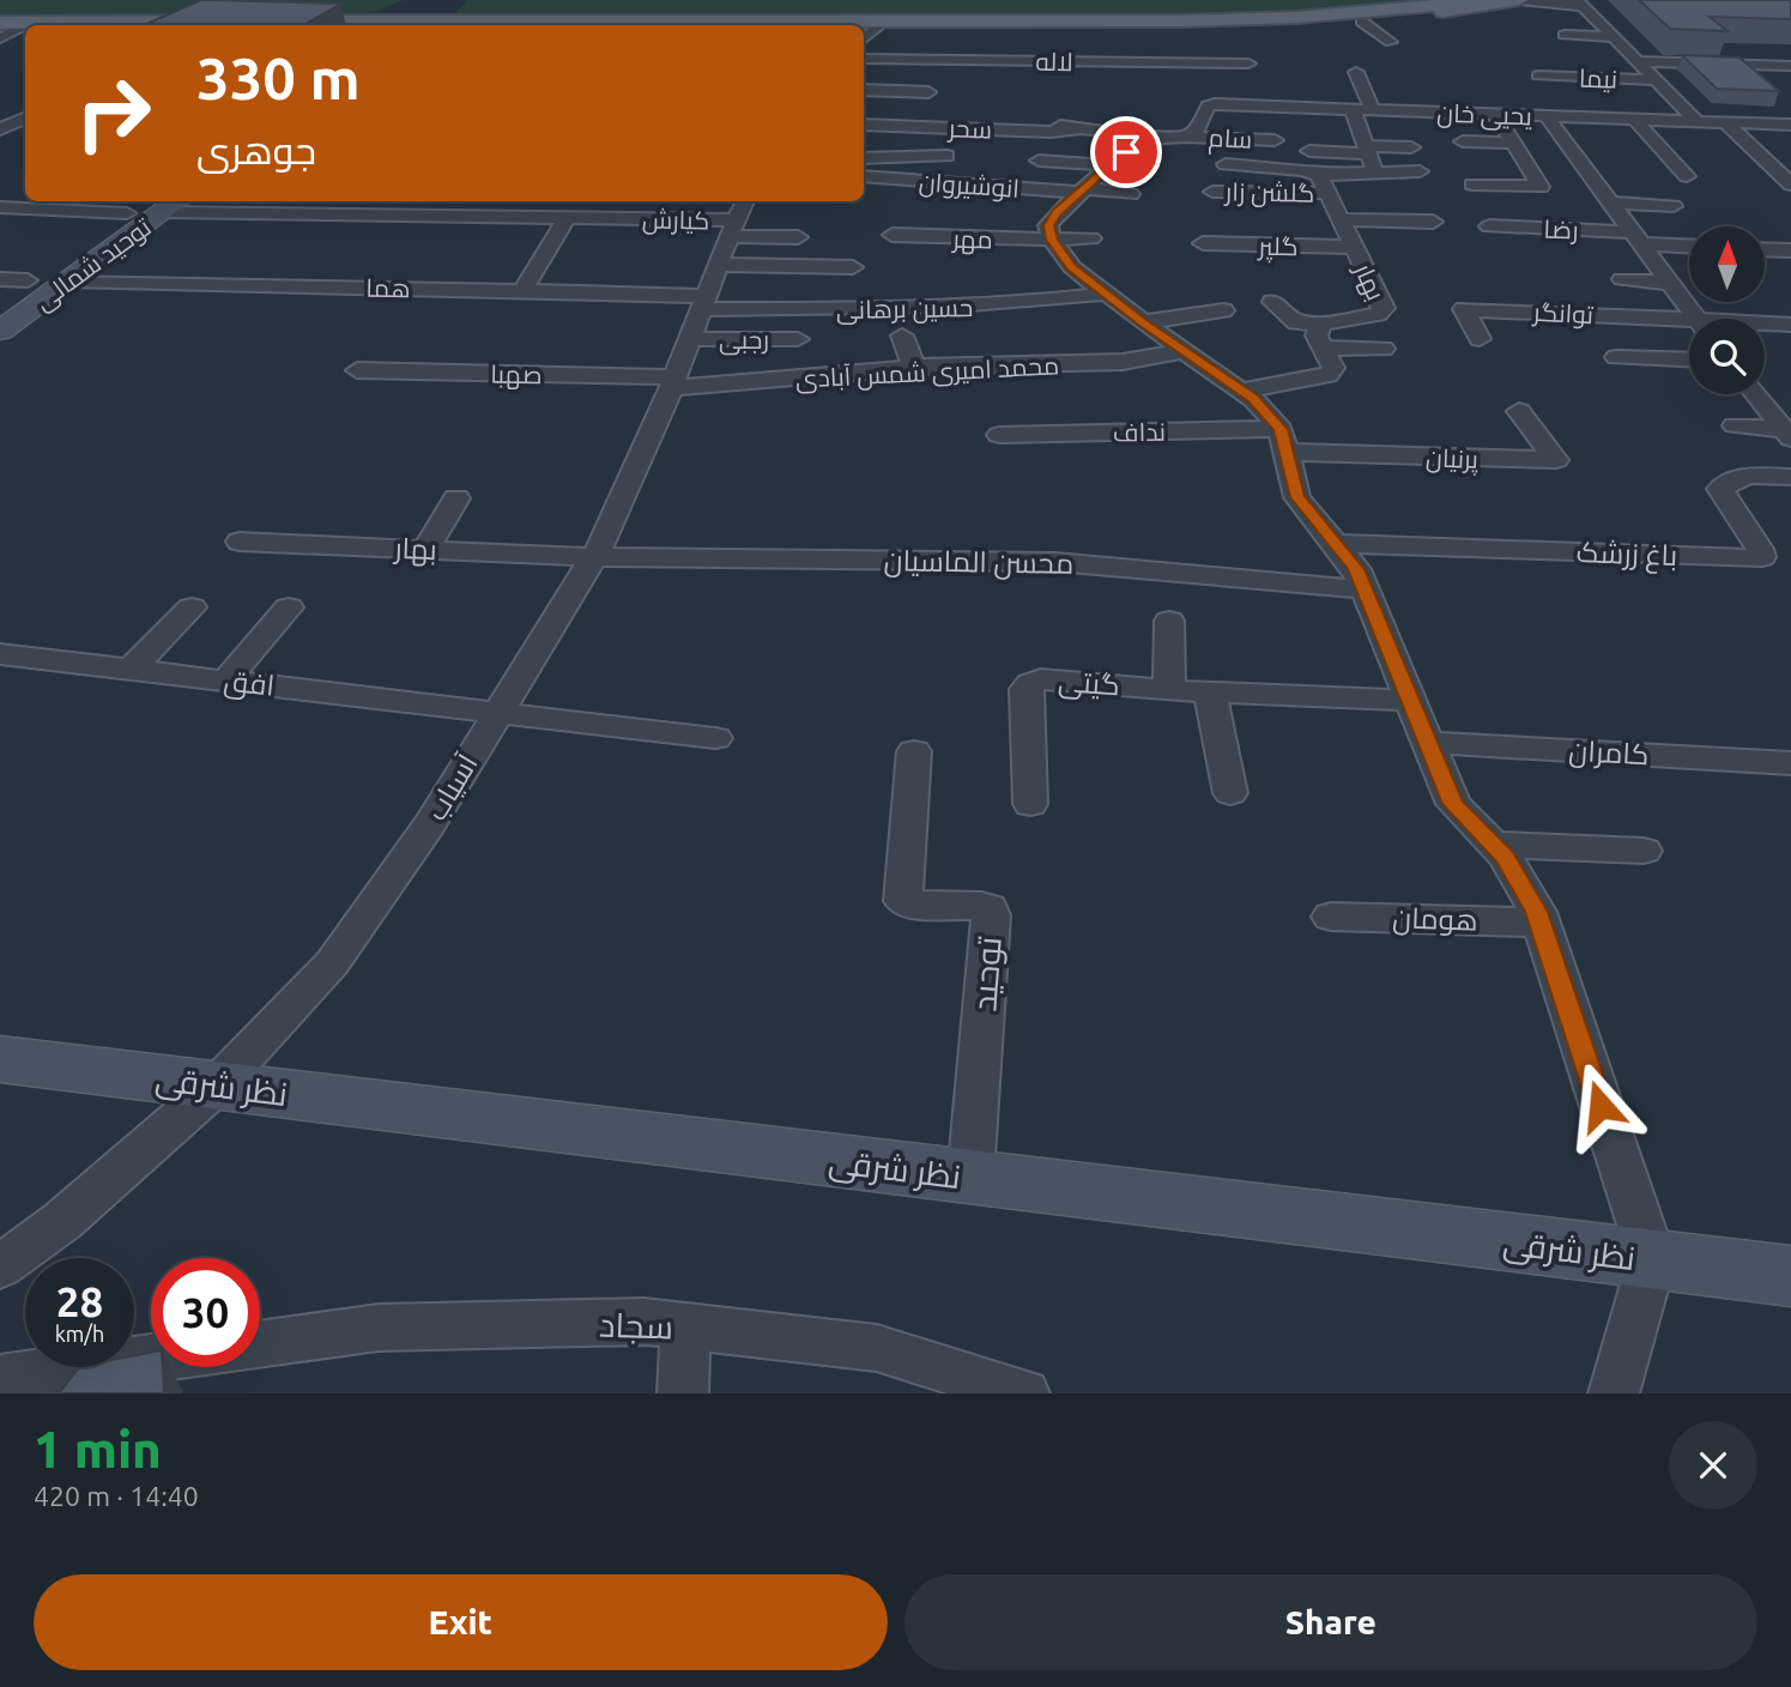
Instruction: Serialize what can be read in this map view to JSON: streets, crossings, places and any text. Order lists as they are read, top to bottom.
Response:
{
  "streets": {
    "main road": ["توحید شمالی", "نظر شرقی"],
    "street": [
      "لاله",
      "نیما",
      "یحیی خان",
      "سحر",
      "سام",
      "انوشیروان",
      "گلشن زار",
      "کیارش",
      "رضا",
      "مهر",
      "گلپر",
      "بهار",
      "هما",
      "حسین برهانی",
      "توانگر",
      "رجبی",
      "محمد امیری شمس آبادی",
      "صهبا",
      "نداف",
      "پرنیان",
      "باغ زرشک",
      "محسن الماسیان",
      "افق",
      "گیتی",
      "کامران",
      "آسیاب",
      "هومان",
      "توحید",
      "سجاد"
    ]
  },
  "crossings": [
    ["یحیی خان", "سحر"],
    ["یحیی خان", "سام"],
    ["سحر", "سام"],
    ["گلشن زار", "بهار"],
    ["کیارش", "توحید شمالی"],
    ["کیارش", "آسیاب"],
    ["گلپر", "بهار"],
    ["توحید شمالی", "هما"],
    ["بهار", "محسن الماسیان"],
    ["بهار", "آسیاب"],
    ["هما", "حسین برهانی"],
    ["هما", "آسیاب"],
    ["حسین برهانی", "آسیاب"],
    ["رجبی", "آسیاب"],
    ["محمد امیری شمس آبادی", "صهبا"],
    ["محمد امیری شمس آبادی", "آسیاب"],
    ["صهبا", "آسیاب"],
    ["نداف", "پرنیان"],
    ["محسن الماسیان", "آسیاب"],
    ["افق", "آسیاب"],
    ["آسیاب", "نظر شرقی"],
    ["توحید", "نظر شرقی"]
  ],
  "north": "top",
  "page": {
    "turn": ["330 m", "جوهری"],
    "speed": "28 km/h",
    "limit": "30",
    "heading": ["1 min", "420 m · 14:40"],
    "buttons": ["Exit", "Share"]
  }
}
